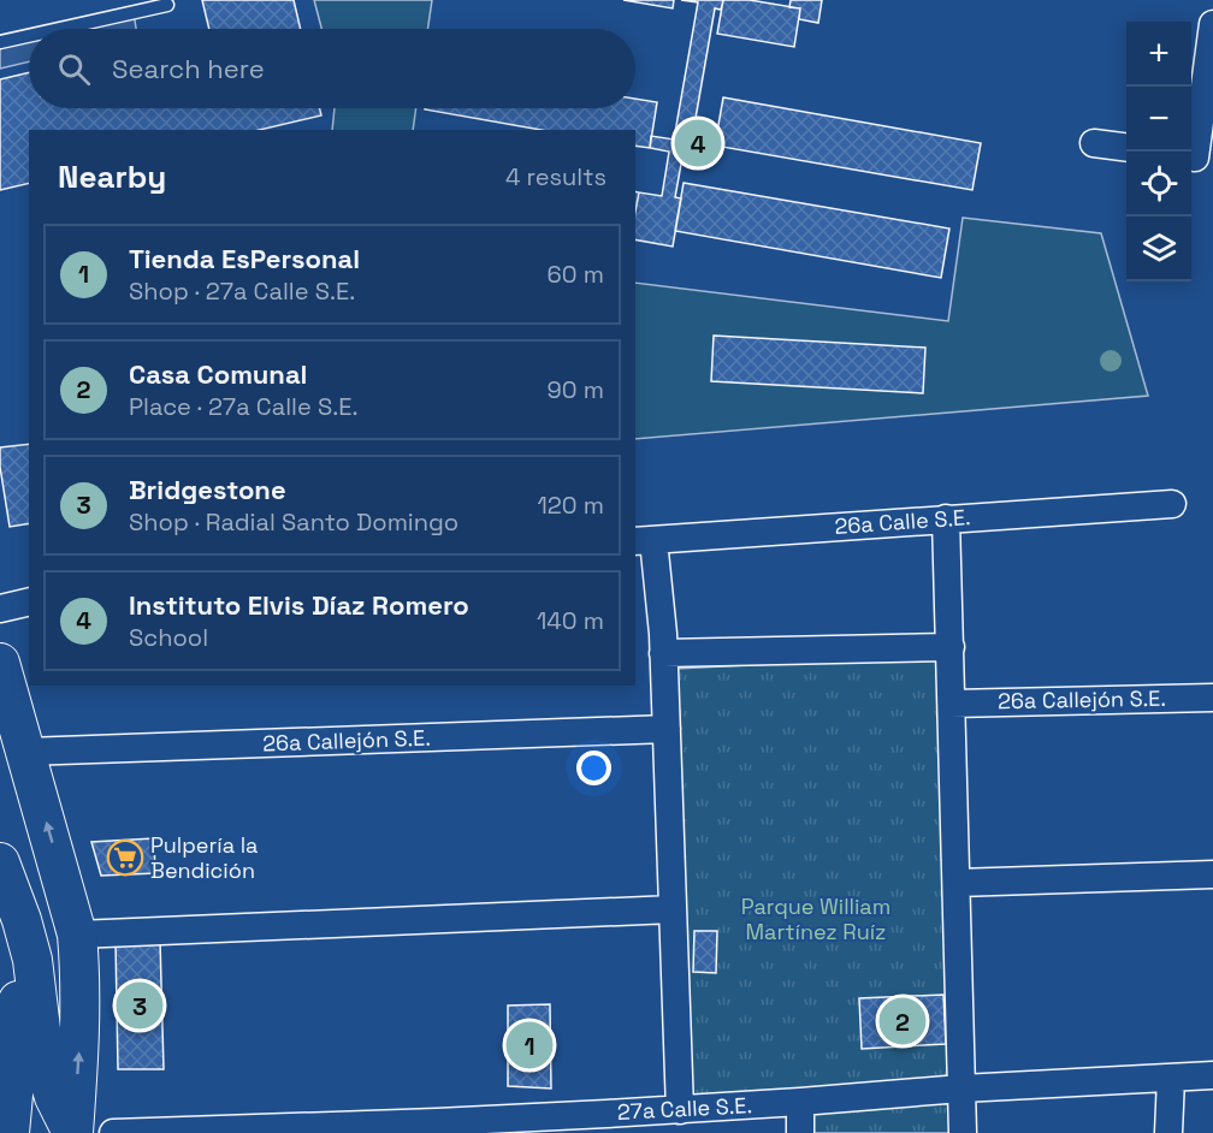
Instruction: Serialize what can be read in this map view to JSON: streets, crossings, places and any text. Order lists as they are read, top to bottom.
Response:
{
  "streets": {
    "street": ["26a Calle S.E.", "26a Callejón S.E.", "27a Calle S.E."]
  },
  "parks": ["Parque William Martínez Ruíz"],
  "places": {
    "supermarket": ["Pulpería la Bendición"]
  },
  "page": {
    "map_buttons": ["+", "−"],
    "search": "Search here",
    "pins": [
      "4",
      "3",
      "2",
      "1"
    ],
    "heading": ["Nearby", "4 results"],
    "list": [
      {
        "mark": "1",
        "name": "Tienda EsPersonal",
        "note": "Shop · 27a Calle S.E.",
        "value": "60 m"
      },
      {
        "mark": "2",
        "name": "Casa Comunal",
        "note": "Place · 27a Calle S.E.",
        "value": "90 m"
      },
      {
        "mark": "3",
        "name": "Bridgestone",
        "note": "Shop · Radial Santo Domingo",
        "value": "120 m"
      },
      {
        "mark": "4",
        "name": "Instituto Elvis Díaz Romero",
        "note": "School",
        "value": "140 m"
      }
    ]
  }
}
